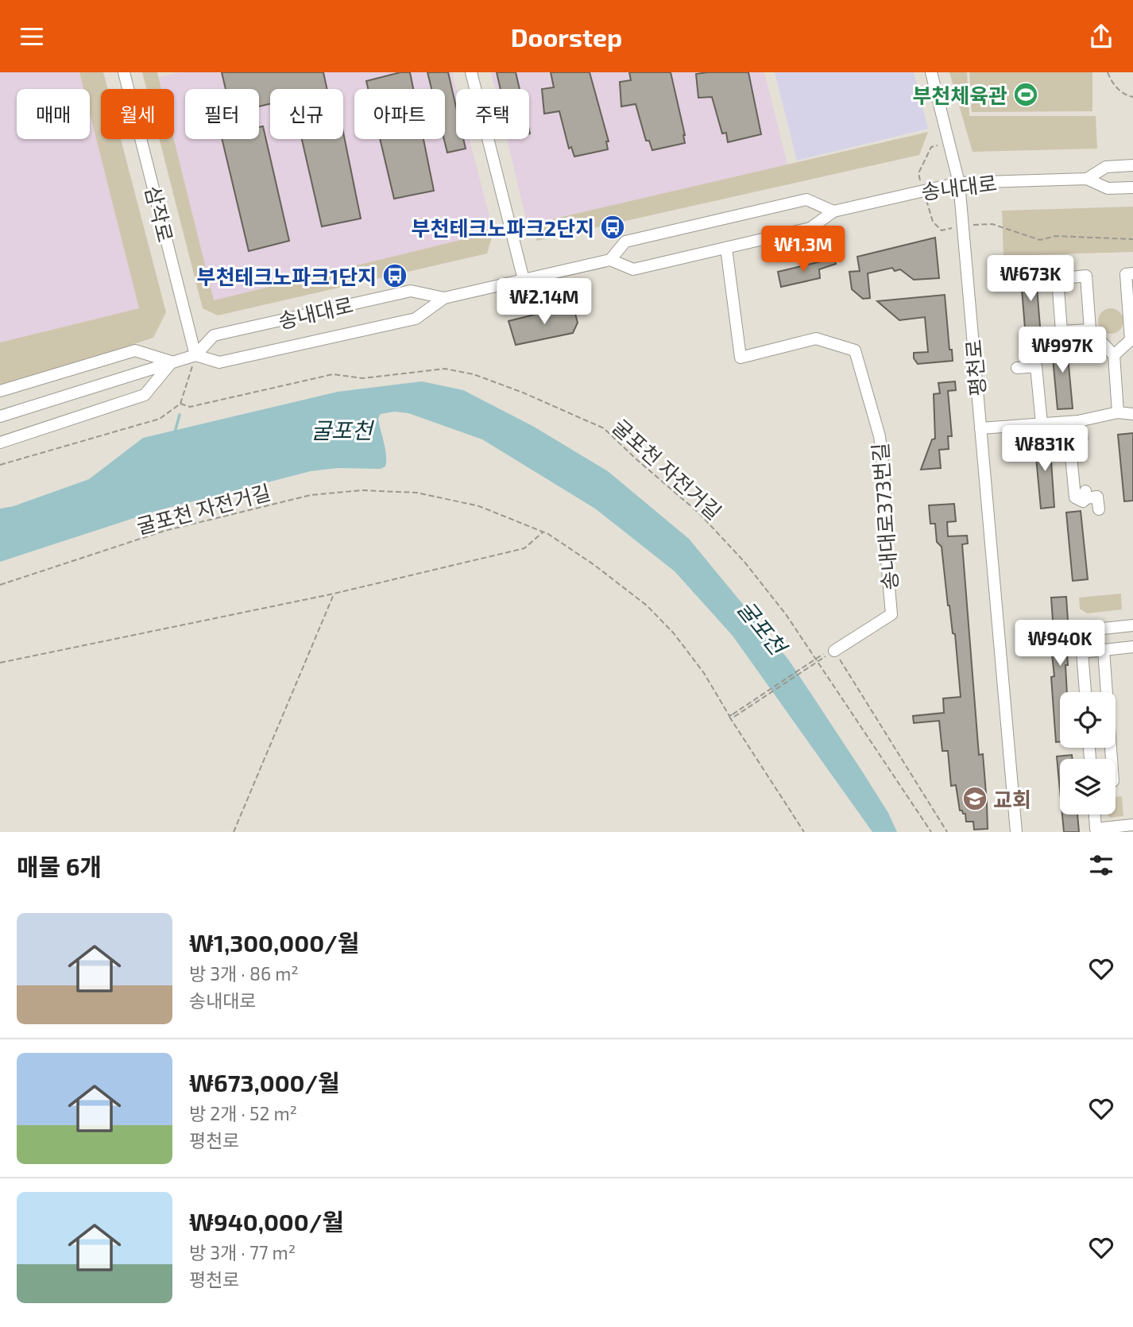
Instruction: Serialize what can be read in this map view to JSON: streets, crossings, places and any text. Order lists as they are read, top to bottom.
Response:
{
  "streets": {
    "street": [
      "송내대로",
      "삼작로",
      "평천로",
      "송내대로373번길"
    ],
    "path": ["굴포천 자전거길"]
  },
  "crossings": [
    ["송내대로", "삼작로"],
    ["송내대로", "평천로"],
    ["송내대로", "송내대로373번길"]
  ],
  "water": ["굴포천"],
  "places": {
    "sports": ["부천체육관"],
    "bus stop": ["부천테크노파크2단지", "부천테크노파크1단지"],
    "school or university": ["교회"]
  },
  "page": {
    "header": "Doorstep",
    "chip": [
      "매매",
      "월세",
      "필터",
      "신규",
      "아파트",
      "주택"
    ],
    "price": [
      "₩1.3M",
      "₩673K",
      "₩2.14M",
      "₩997K",
      "₩831K",
      "₩940K"
    ],
    "heading": "매물 6개",
    "list": [
      {
        "name": "₩1,300,000/월",
        "note": "방 3개 · 86 m² · 송내대로"
      },
      {
        "name": "₩673,000/월",
        "note": "방 2개 · 52 m² · 평천로"
      },
      {
        "name": "₩940,000/월",
        "note": "방 3개 · 77 m² · 평천로"
      }
    ]
  }
}
